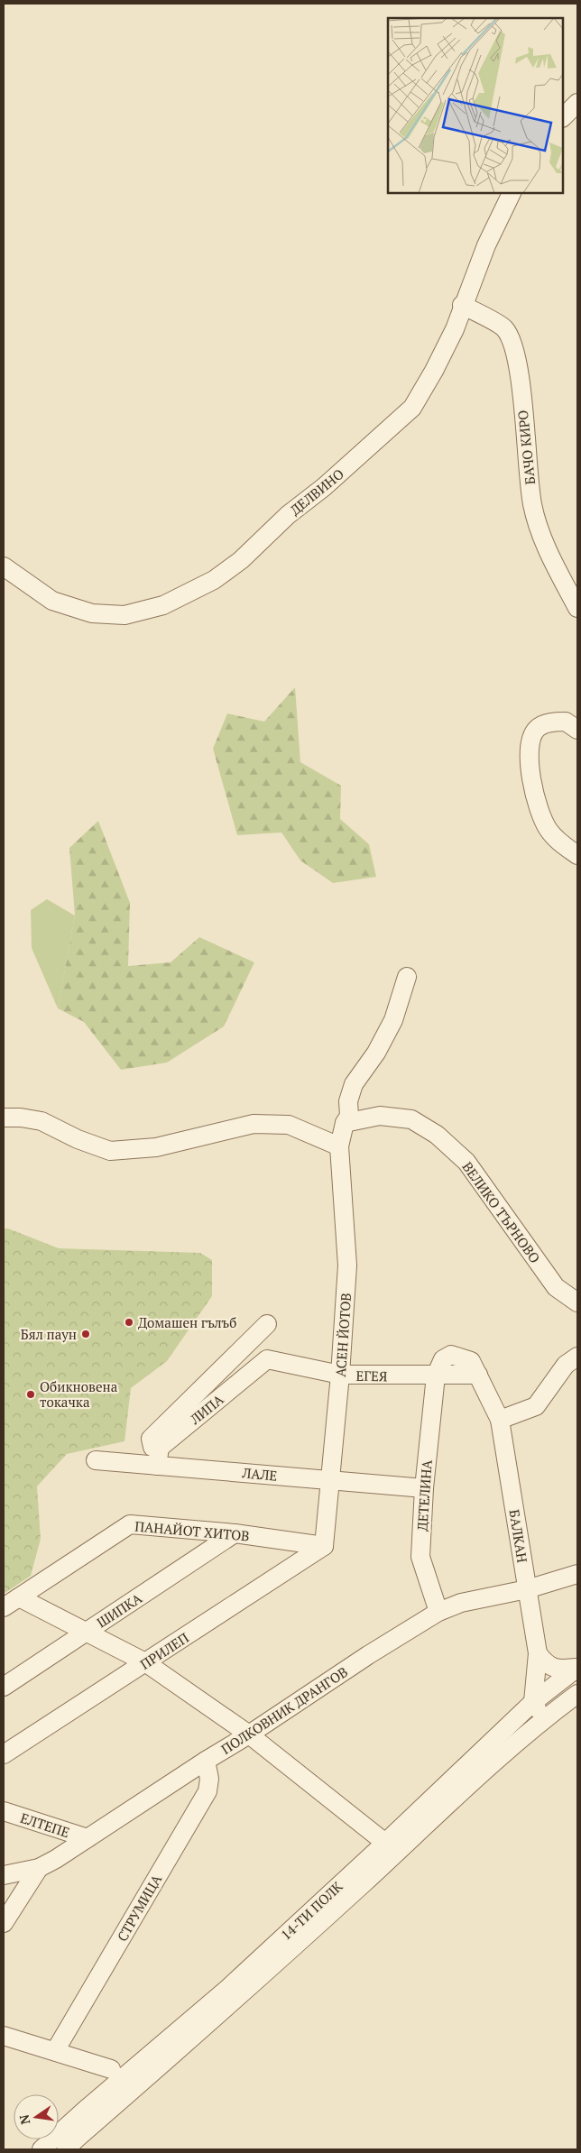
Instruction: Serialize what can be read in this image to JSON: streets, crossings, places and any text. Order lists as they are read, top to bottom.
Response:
{
  "streets": {
    "street": [
      "БАЧО КИРО",
      "ДЕЛВИНО",
      "ВЕЛИКО ТЪРНОВО",
      "АСЕН ЙОТОВ",
      "ЕГЕЯ",
      "ЛИПА",
      "ЛАЛЕ",
      "ДЕТЕЛИНА",
      "ПАНАЙОТ ХИТОВ",
      "БАЛКАН",
      "ШИПКА",
      "ПРИЛЕП",
      "ПОЛКОВНИК ДРАНГОВ",
      "ЕЛТЕПЕ",
      "СТРУМИЦА",
      "14-ТИ ПОЛК"
    ]
  },
  "crossings": [
    ["БАЧО КИРО", "ДЕЛВИНО"],
    ["ВЕЛИКО ТЪРНОВО", "АСЕН ЙОТОВ"],
    ["АСЕН ЙОТОВ", "ЕГЕЯ"],
    ["АСЕН ЙОТОВ", "ЛАЛЕ"],
    ["АСЕН ЙОТОВ", "ПАНАЙОТ ХИТОВ"],
    ["АСЕН ЙОТОВ", "ПРИЛЕП"],
    ["ЕГЕЯ", "ЛИПА"],
    ["ЕГЕЯ", "ДЕТЕЛИНА"],
    ["ЕГЕЯ", "БАЛКАН"],
    ["ЛАЛЕ", "ДЕТЕЛИНА"],
    ["ДЕТЕЛИНА", "БАЛКАН"],
    ["ДЕТЕЛИНА", "ПОЛКОВНИК ДРАНГОВ"],
    ["ПАНАЙОТ ХИТОВ", "ШИПКА"],
    ["ПАНАЙОТ ХИТОВ", "ПРИЛЕП"],
    ["БАЛКАН", "ПОЛКОВНИК ДРАНГОВ"],
    ["БАЛКАН", "14-ТИ ПОЛК"],
    ["ПОЛКОВНИК ДРАНГОВ", "ЕЛТЕПЕ"],
    ["ПОЛКОВНИК ДРАНГОВ", "СТРУМИЦА"]
  ],
  "places": ["Домашен гълъб", "Бял паун", "Обикновена токачка"],
  "north": "left"
}
